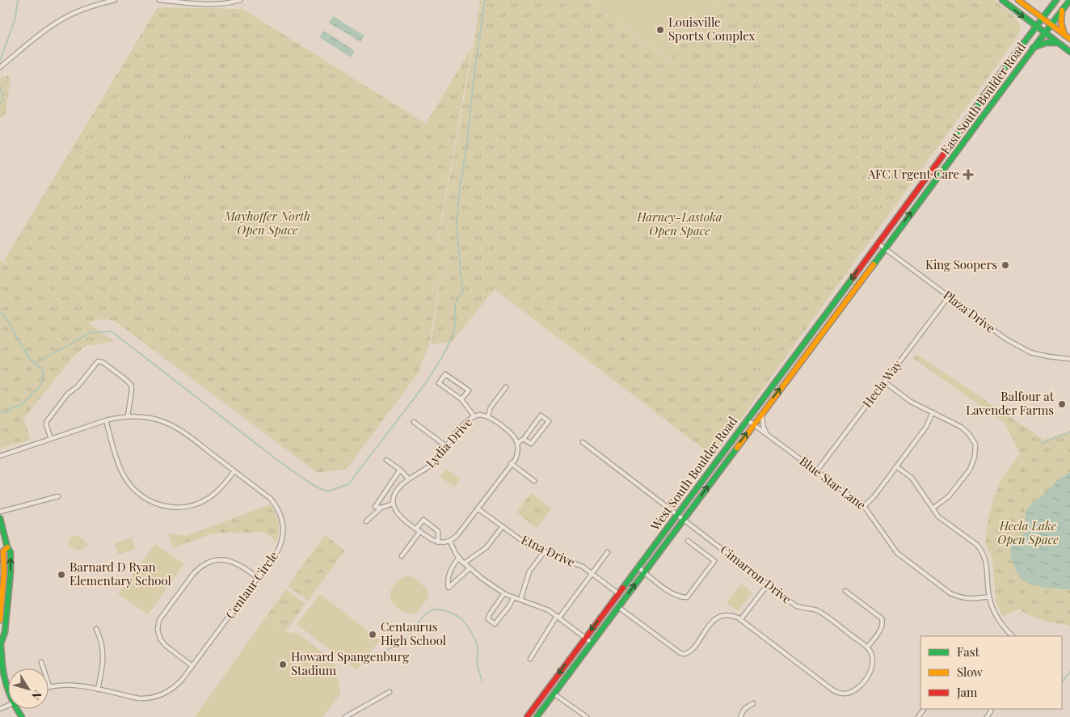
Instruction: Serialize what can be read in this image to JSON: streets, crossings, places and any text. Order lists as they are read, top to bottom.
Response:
{
  "streets": {
    "main road": ["East South Boulder Road", "West South Boulder Road"],
    "street": [
      "Plaza Drive",
      "Hecla Way",
      "Lydia Drive",
      "Blue Star Lane",
      "Etna Drive",
      "Cimarron Drive",
      "Centaur Circle"
    ]
  },
  "crossings": [
    ["East South Boulder Road", "Plaza Drive"],
    ["East South Boulder Road", "West South Boulder Road"],
    ["Plaza Drive", "Hecla Way"],
    ["Plaza Drive", "West South Boulder Road"],
    ["Hecla Way", "Blue Star Lane"],
    ["West South Boulder Road", "Blue Star Lane"],
    ["West South Boulder Road", "Etna Drive"],
    ["West South Boulder Road", "Cimarron Drive"]
  ],
  "parks": ["Mayhoffer North Open Space", "Harney-Lastoka Open Space", "Hecla Lake Open Space"],
  "places": {
    "other": [
      "Louisville Sports Complex",
      "King Soopers",
      "Balfour at Lavender Farms",
      "Barnard D Ryan Elementary School",
      "Centaurus High School",
      "Howard Spangenburg Stadium"
    ],
    "health": ["AFC Urgent Care"]
  },
  "legend": ["Fast", "Slow", "Jam"],
  "north": "bottom right"
}
